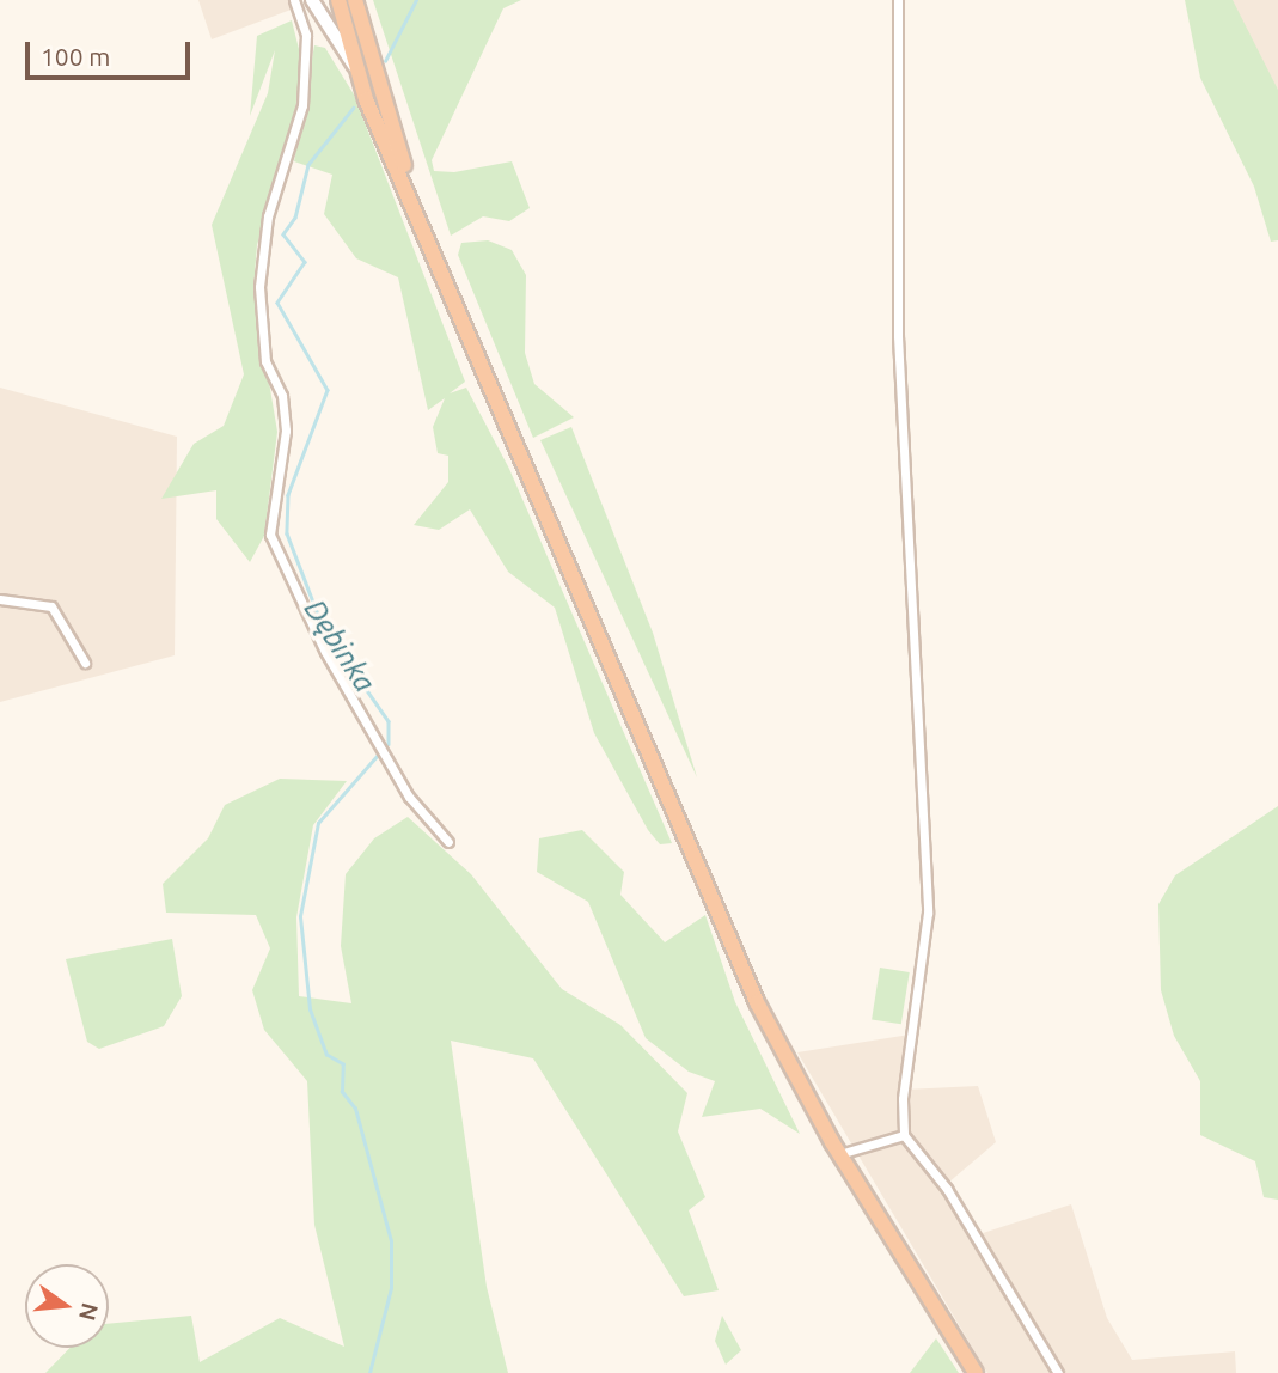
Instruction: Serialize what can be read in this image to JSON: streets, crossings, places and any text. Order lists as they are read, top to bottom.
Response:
{
  "water": ["Dębinka"],
  "scale_bar": "100 m",
  "north": "right"
}
